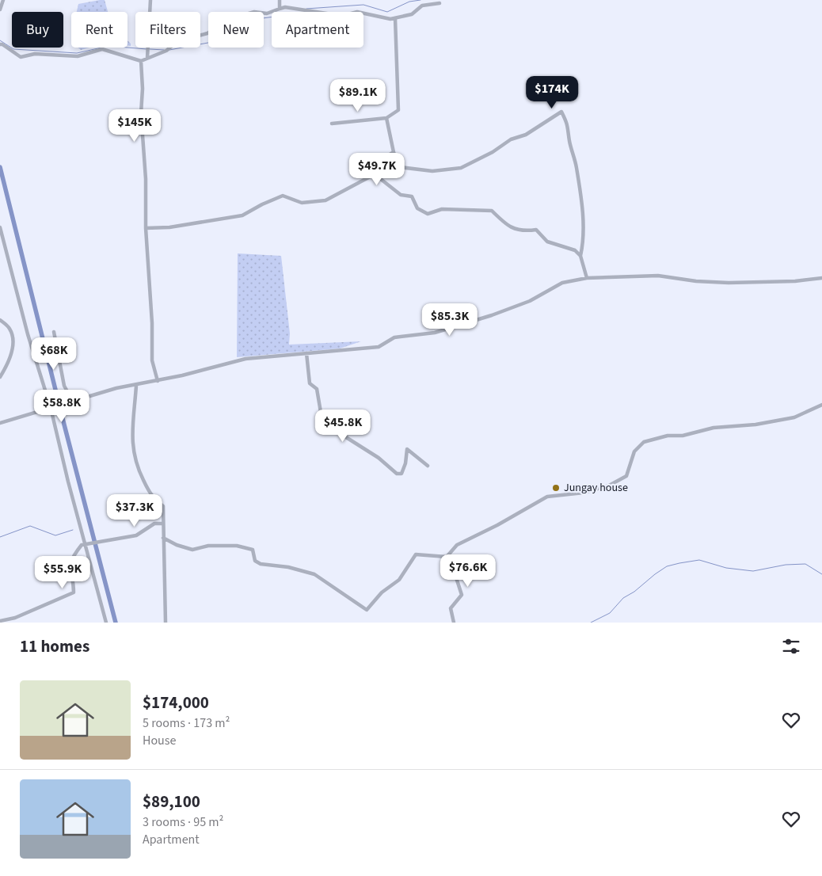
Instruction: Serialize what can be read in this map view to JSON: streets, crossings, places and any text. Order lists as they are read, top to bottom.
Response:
{
  "places": ["Jungay house"],
  "page": {
    "chip": [
      "Buy",
      "Rent",
      "Filters",
      "New",
      "Apartment"
    ],
    "price": [
      "$174K",
      "$89.1K",
      "$145K",
      "$49.7K",
      "$85.3K",
      "$68K",
      "$58.8K",
      "$45.8K",
      "$37.3K",
      "$76.6K",
      "$55.9K"
    ],
    "heading": "11 homes",
    "list": [
      {
        "name": "$174,000",
        "note": "5 rooms · 173 m² · House"
      },
      {
        "name": "$89,100",
        "note": "3 rooms · 95 m² · Apartment"
      }
    ]
  }
}
